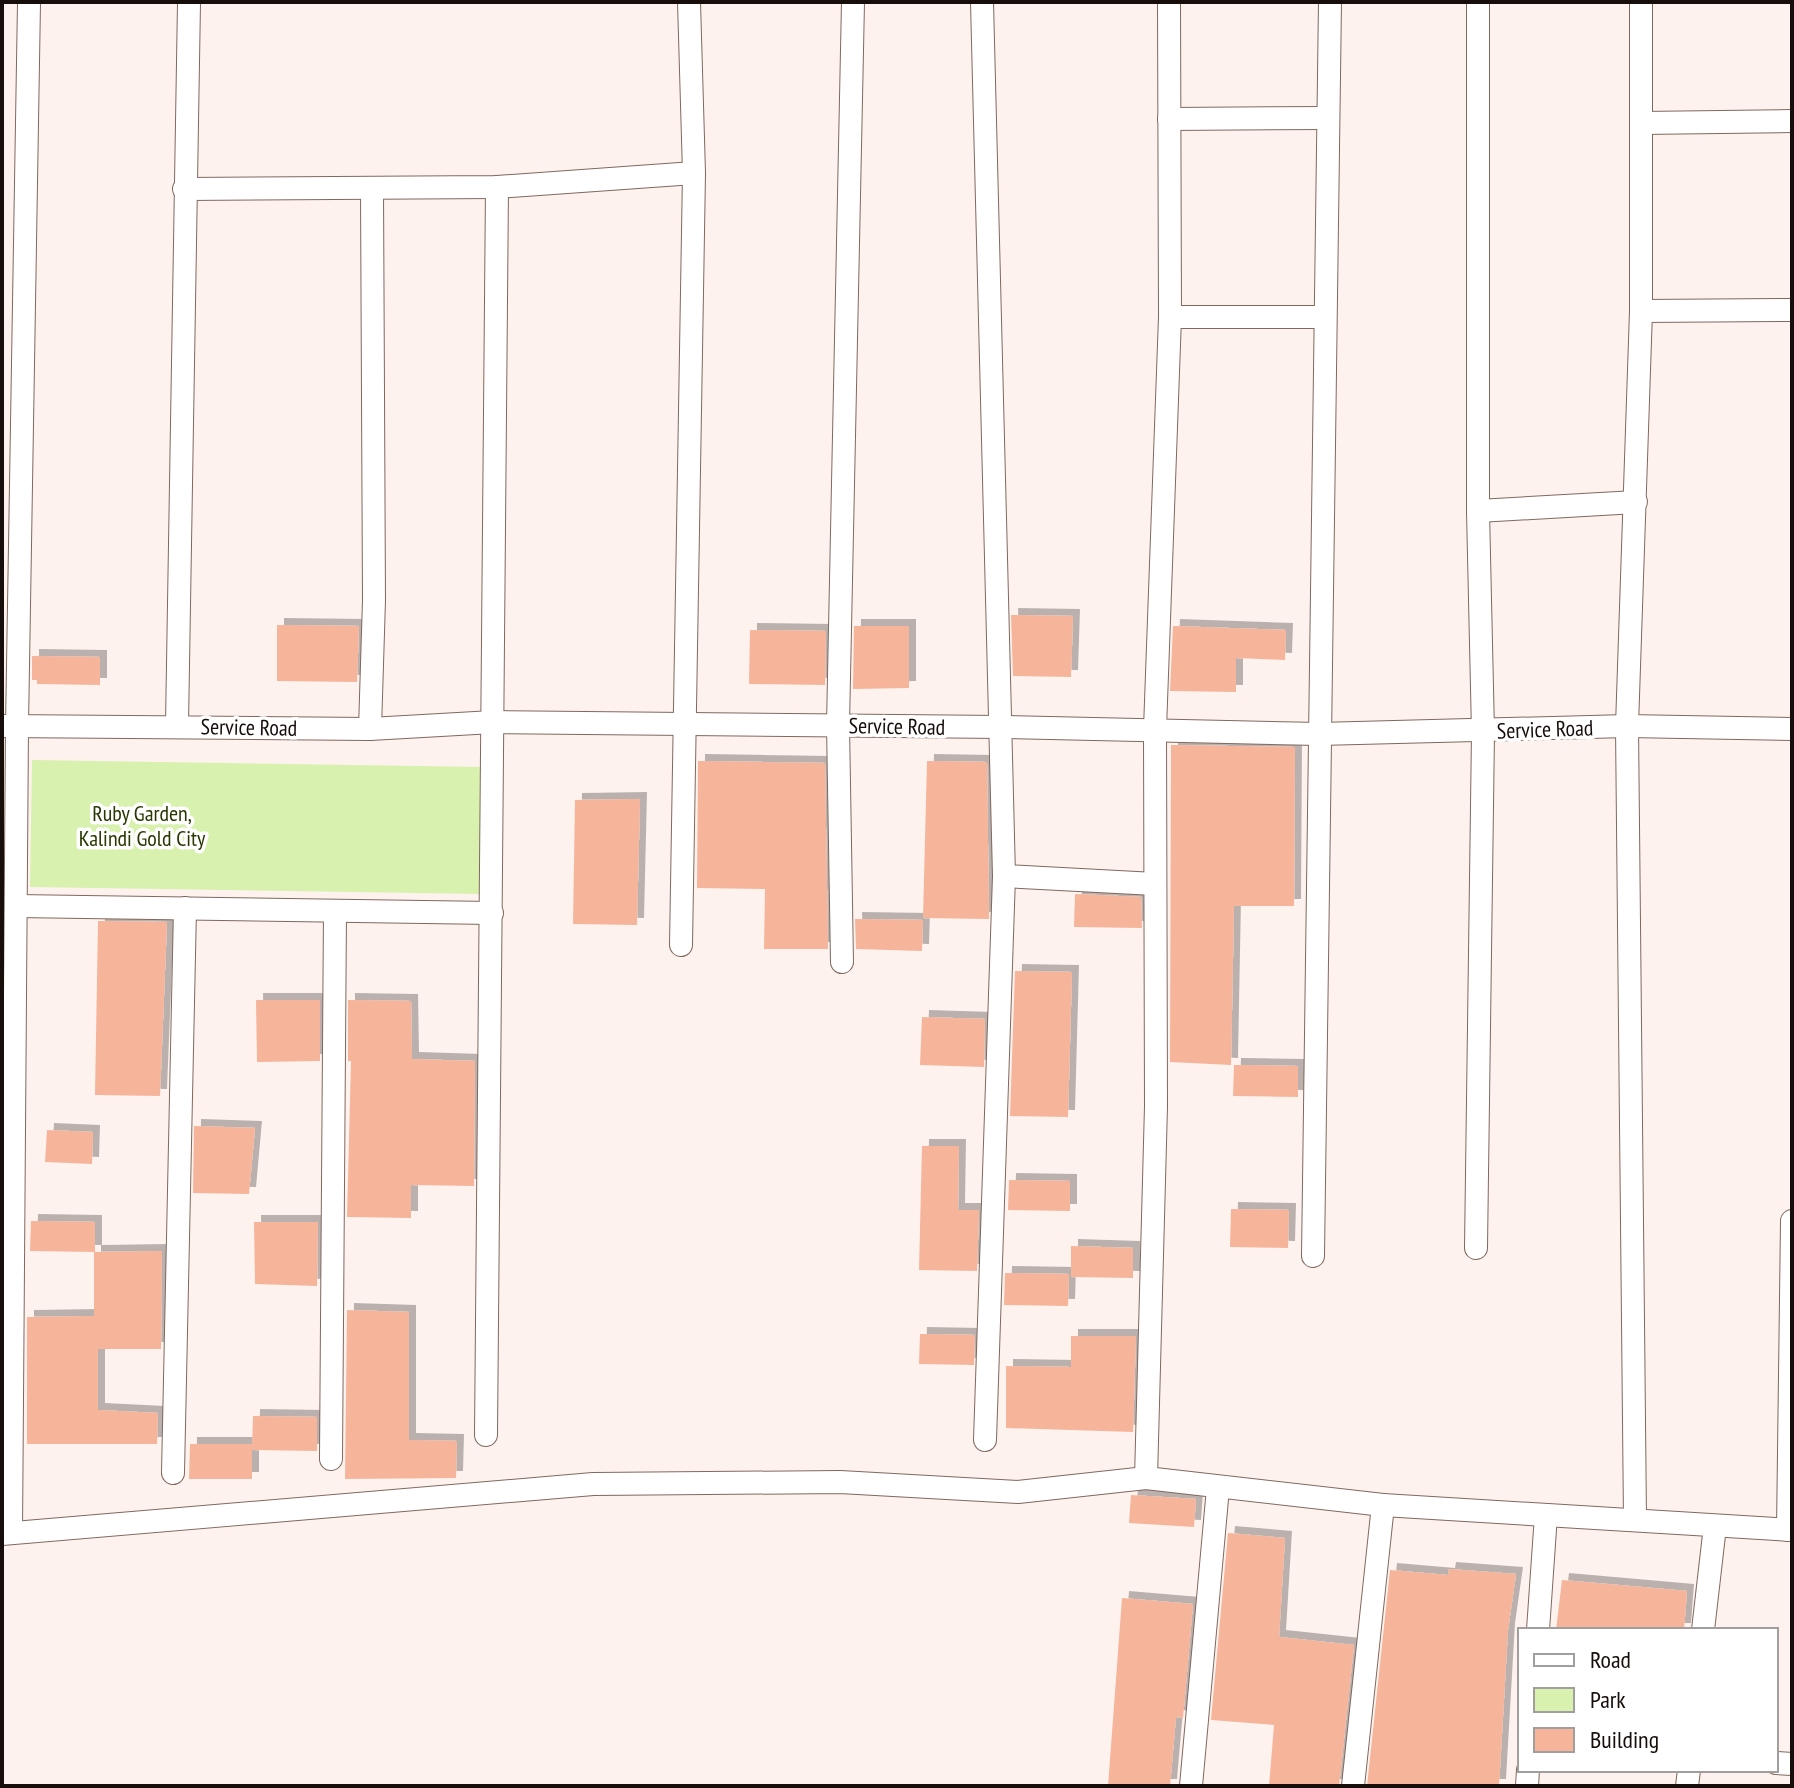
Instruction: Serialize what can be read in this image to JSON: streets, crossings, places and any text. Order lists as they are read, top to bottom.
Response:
{
  "streets": {
    "street": ["Service Road"]
  },
  "parks": ["Ruby Garden, Kalindi Gold City"],
  "legend": ["Road", "Park", "Building"]
}
